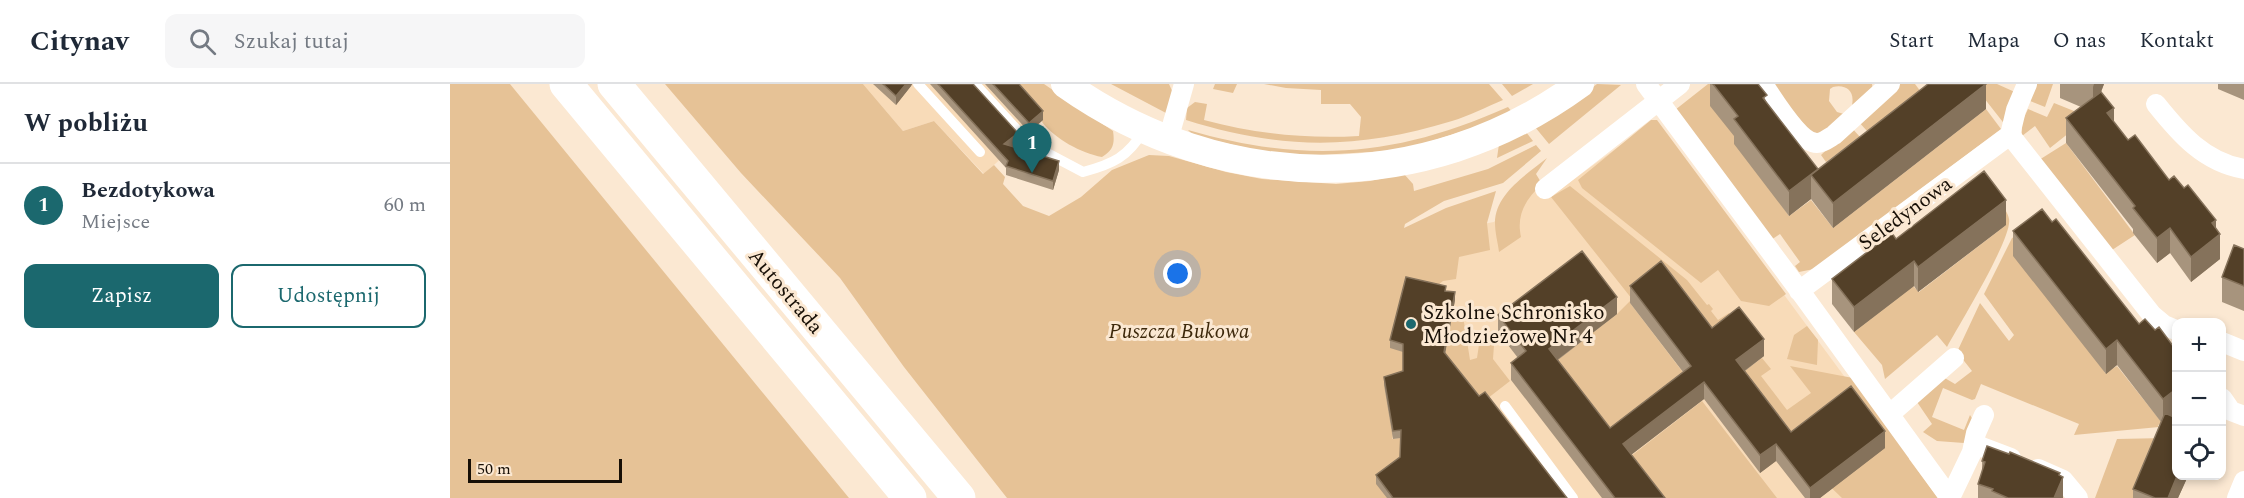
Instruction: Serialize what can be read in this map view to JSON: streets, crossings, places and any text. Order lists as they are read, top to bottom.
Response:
{
  "streets": {
    "highway": ["Autostrada"],
    "street": ["Seledynowa"]
  },
  "parks": ["Puszcza Bukowa"],
  "places": ["Szkolne Schronisko Młodzieżowe Nr 4"],
  "scale_bar": "50 m",
  "page": {
    "header": "Citynav",
    "search": "Szukaj tutaj",
    "nav": [
      "Start",
      "Mapa",
      "O nas",
      "Kontakt"
    ],
    "heading": "W pobliżu",
    "pins": "1",
    "list": [
      {
        "mark": "1",
        "name": "Bezdotykowa",
        "note": "Miejsce",
        "value": "60 m"
      }
    ],
    "buttons": ["Zapisz", "Udostępnij"],
    "map_buttons": ["+", "−"],
    "scale": "50 m"
  }
}
